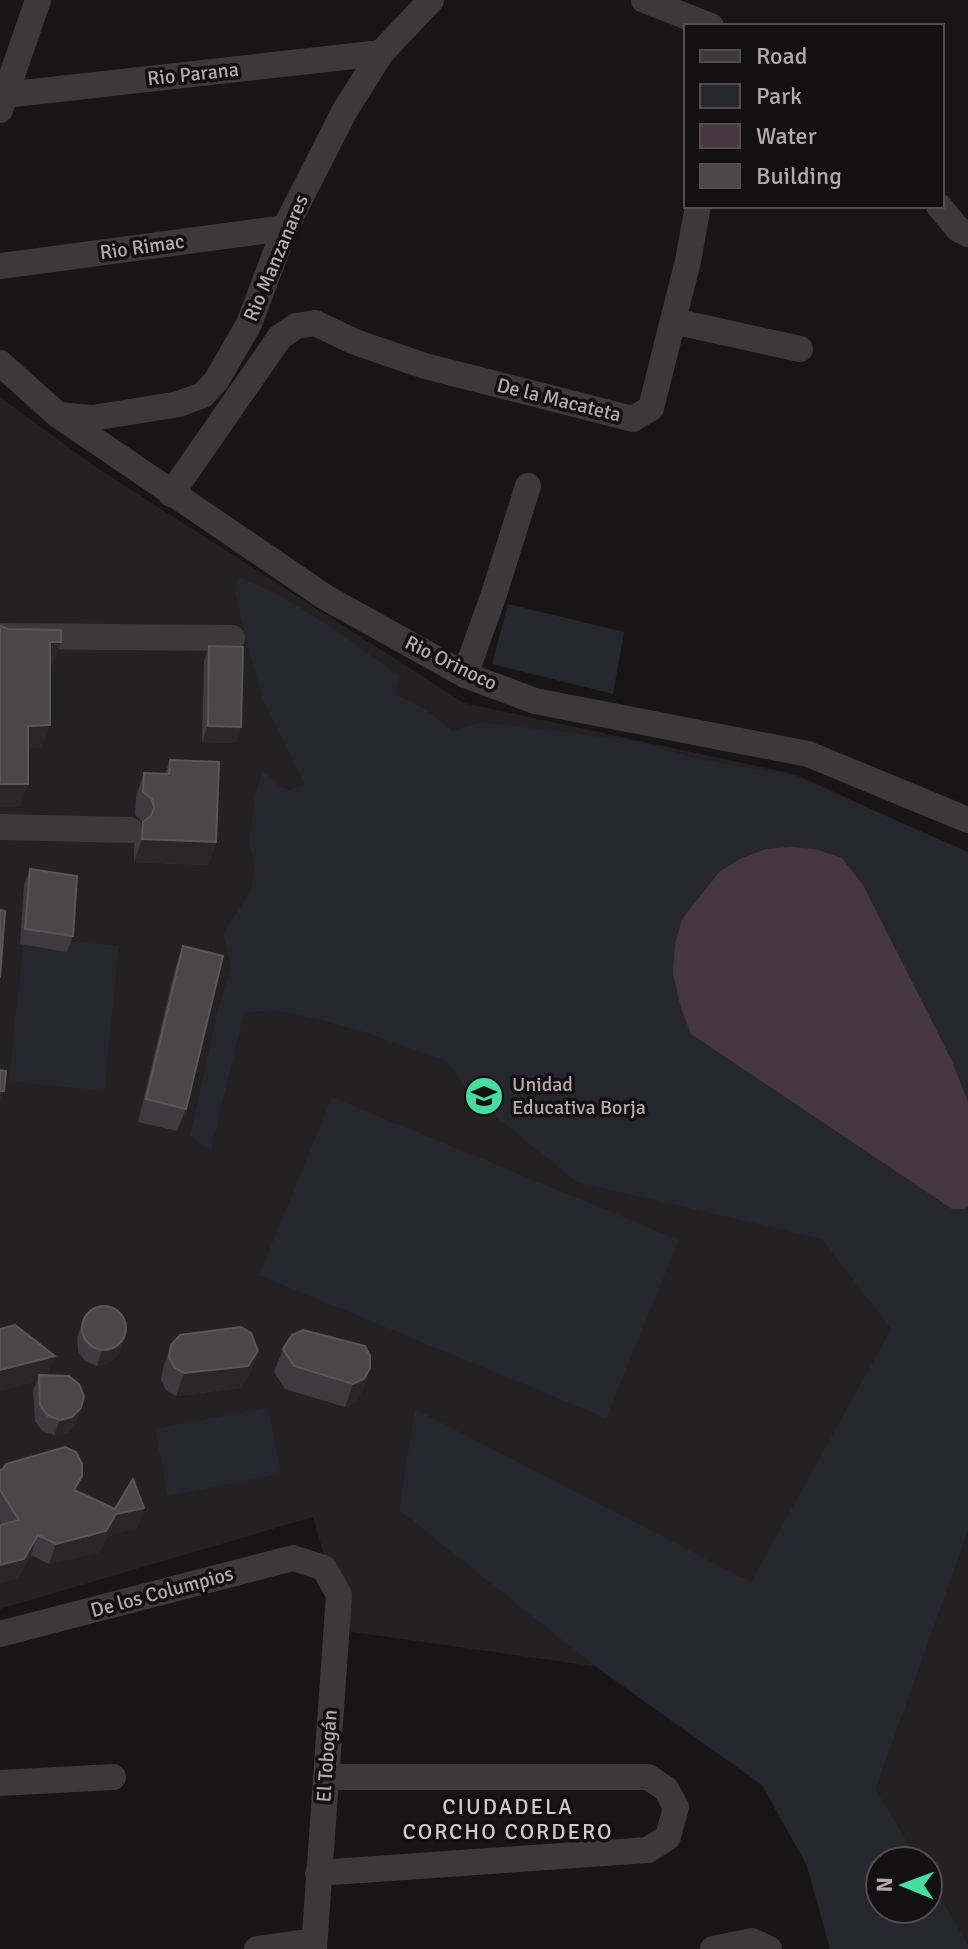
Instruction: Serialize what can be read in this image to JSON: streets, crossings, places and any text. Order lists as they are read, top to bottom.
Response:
{
  "streets": {
    "street": [
      "Rio Parana",
      "Rio Rimac",
      "Rio Manzanares",
      "De la Macateta",
      "Rio Orinoco",
      "De los Columpios",
      "El Tobogán"
    ]
  },
  "crossings": [
    ["Rio Parana", "Rio Manzanares"],
    ["Rio Rimac", "Rio Manzanares"],
    ["Rio Manzanares", "De la Macateta"],
    ["Rio Manzanares", "Rio Orinoco"],
    ["De los Columpios", "El Tobogán"]
  ],
  "districts": ["CIUDADELA CORCHO CORDERO"],
  "places": {
    "school or university": ["Unidad Educativa Borja"]
  },
  "legend": [
    "Road",
    "Park",
    "Water",
    "Building"
  ],
  "north": "left"
}
